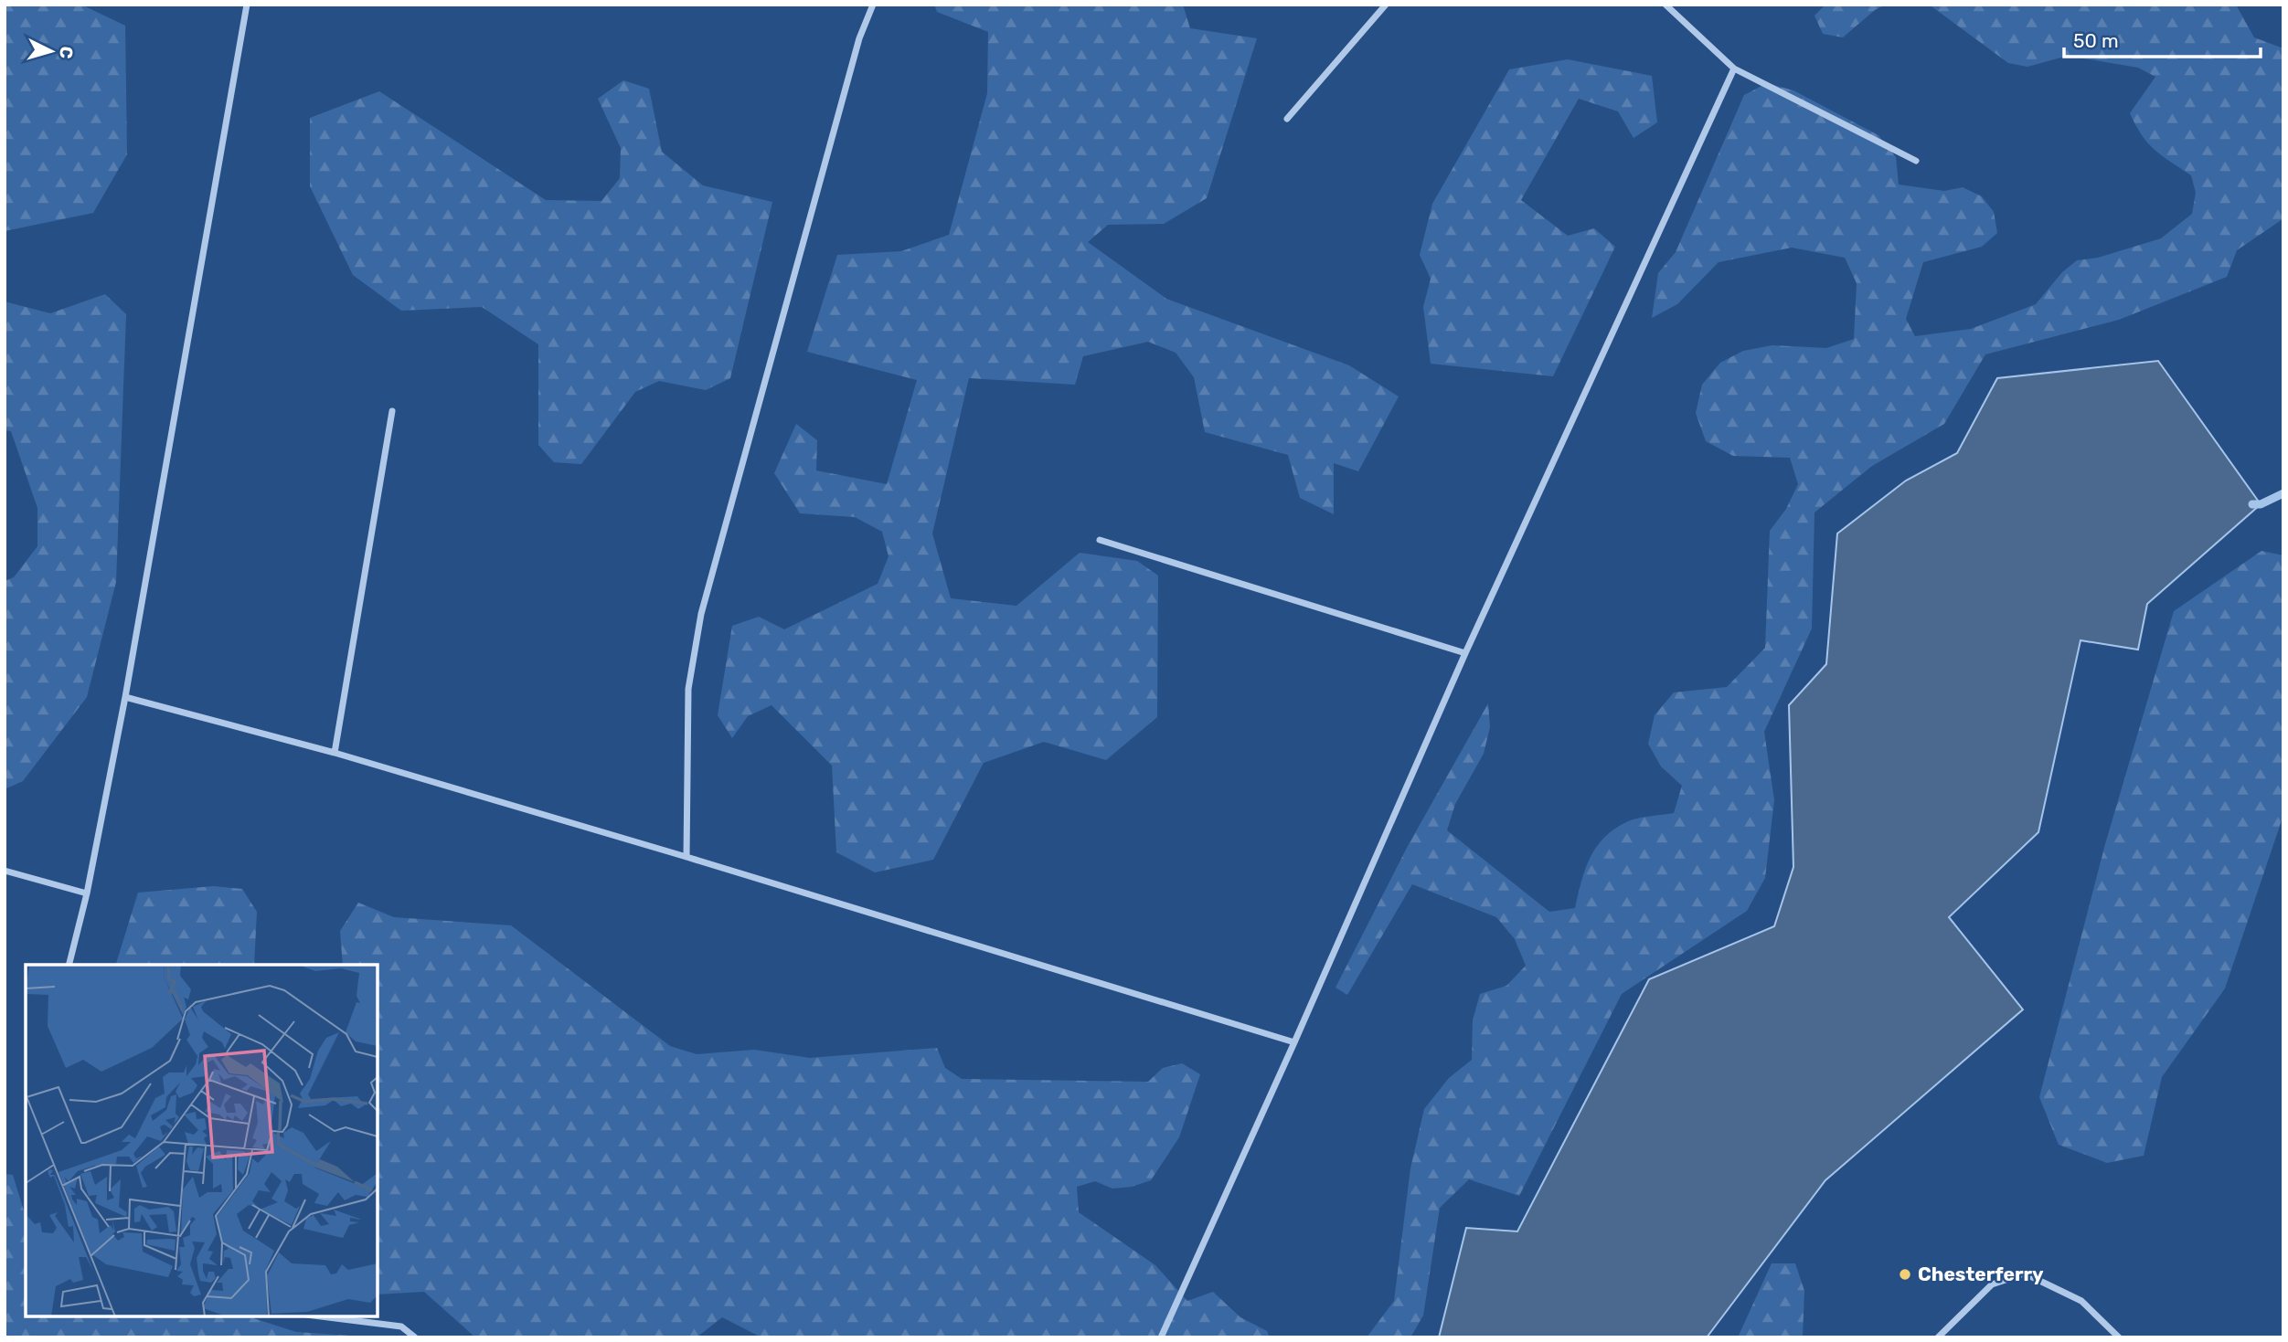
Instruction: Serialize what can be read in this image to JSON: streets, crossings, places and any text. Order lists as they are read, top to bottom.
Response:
{
  "places": ["Chesterferry"],
  "scale_bar": "50 m",
  "north": "right"
}
